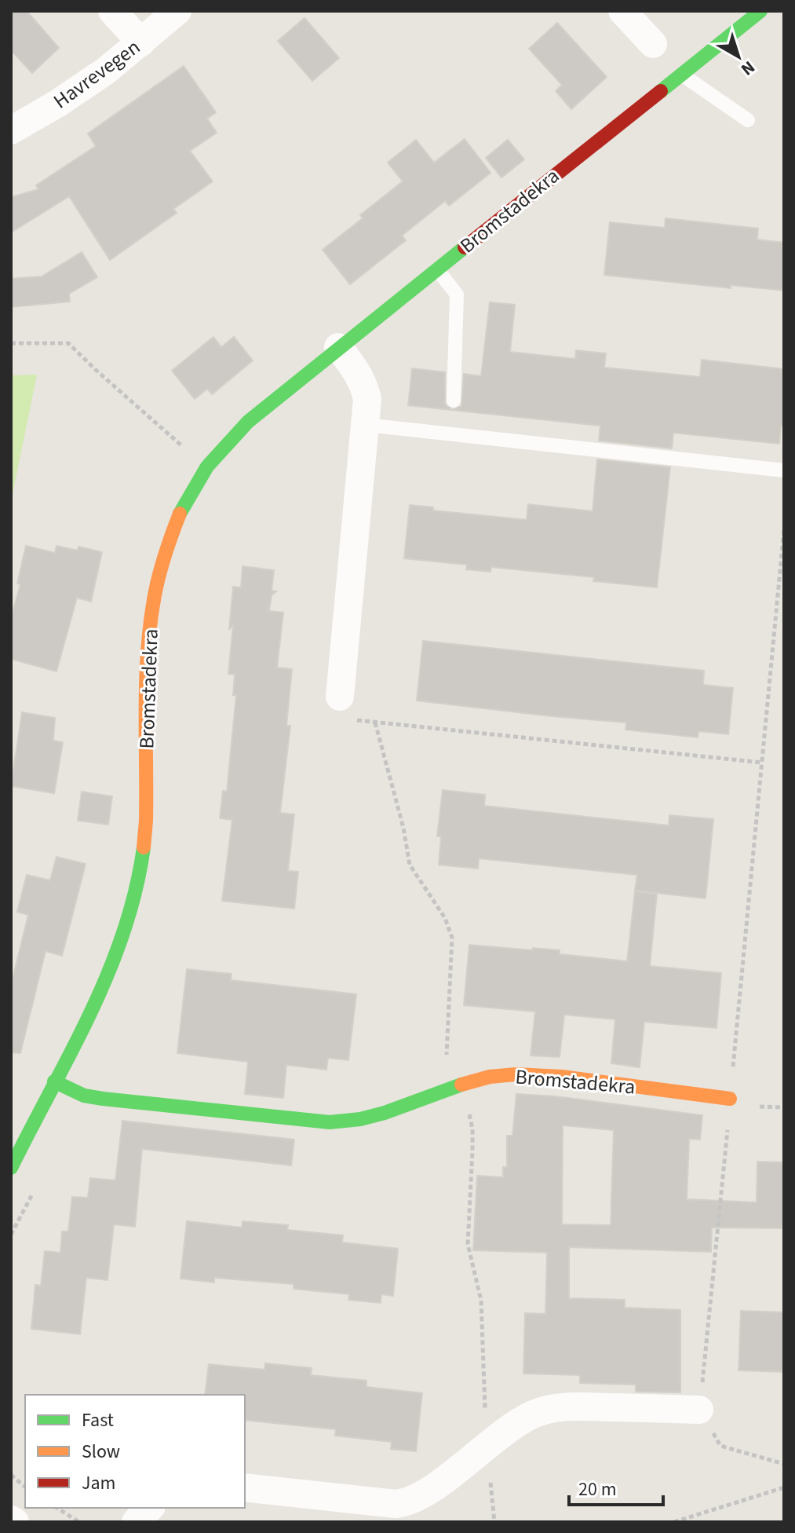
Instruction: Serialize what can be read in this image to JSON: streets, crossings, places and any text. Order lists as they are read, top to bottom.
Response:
{
  "streets": {
    "street": ["Havrevegen", "Bromstadekra"]
  },
  "legend": ["Fast", "Slow", "Jam"],
  "scale_bar": "20 m",
  "north": "bottom right"
}
